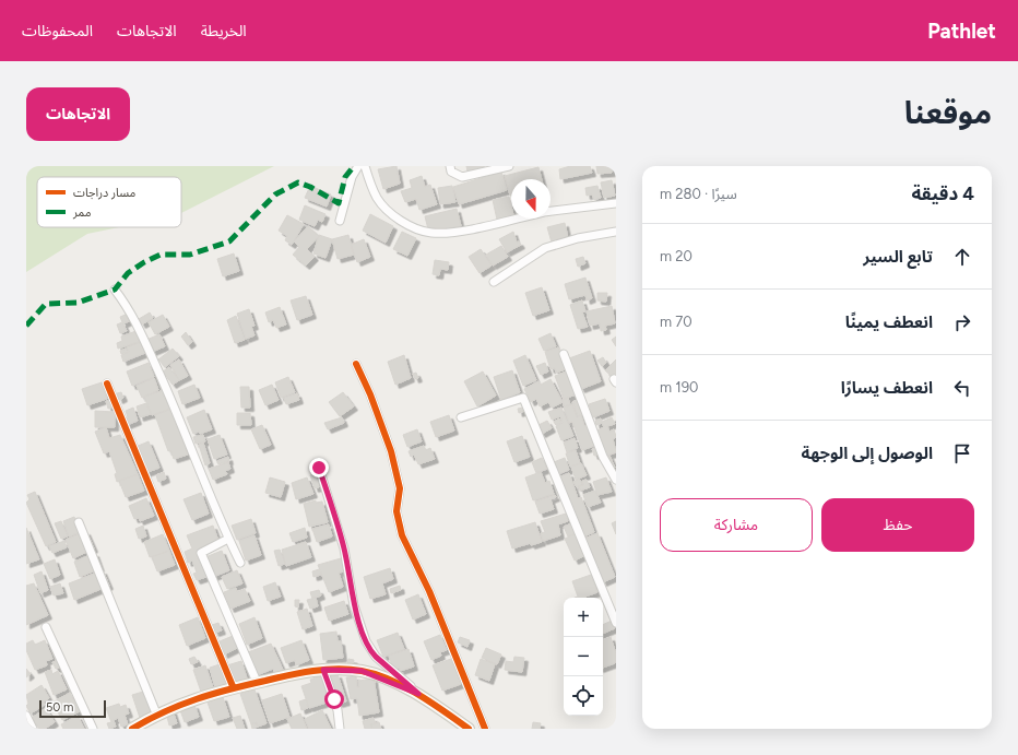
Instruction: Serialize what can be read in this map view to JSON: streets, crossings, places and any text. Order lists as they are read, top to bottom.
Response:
{
  "legend": ["مسار دراجات", "ممر"],
  "scale_bar": "50 m",
  "north": "bottom",
  "page": {
    "header": "Pathlet",
    "nav": ["الخريطة", "الاتجاهات", "المحفوظات"],
    "title": "موقعنا",
    "buttons": [
      "الاتجاهات",
      ["حفظ", "مشاركة"]
    ],
    "heading": ["4 دقيقة", "سيرًا · 280 m"],
    "list": [
      ["تابع السير", "20 m"],
      ["انعطف يمينًا", "70 m"],
      ["انعطف يسارًا", "190 m"],
      "الوصول إلى الوجهة"
    ],
    "map_buttons": ["+", "−"],
    "scale": "50 m"
  }
}
